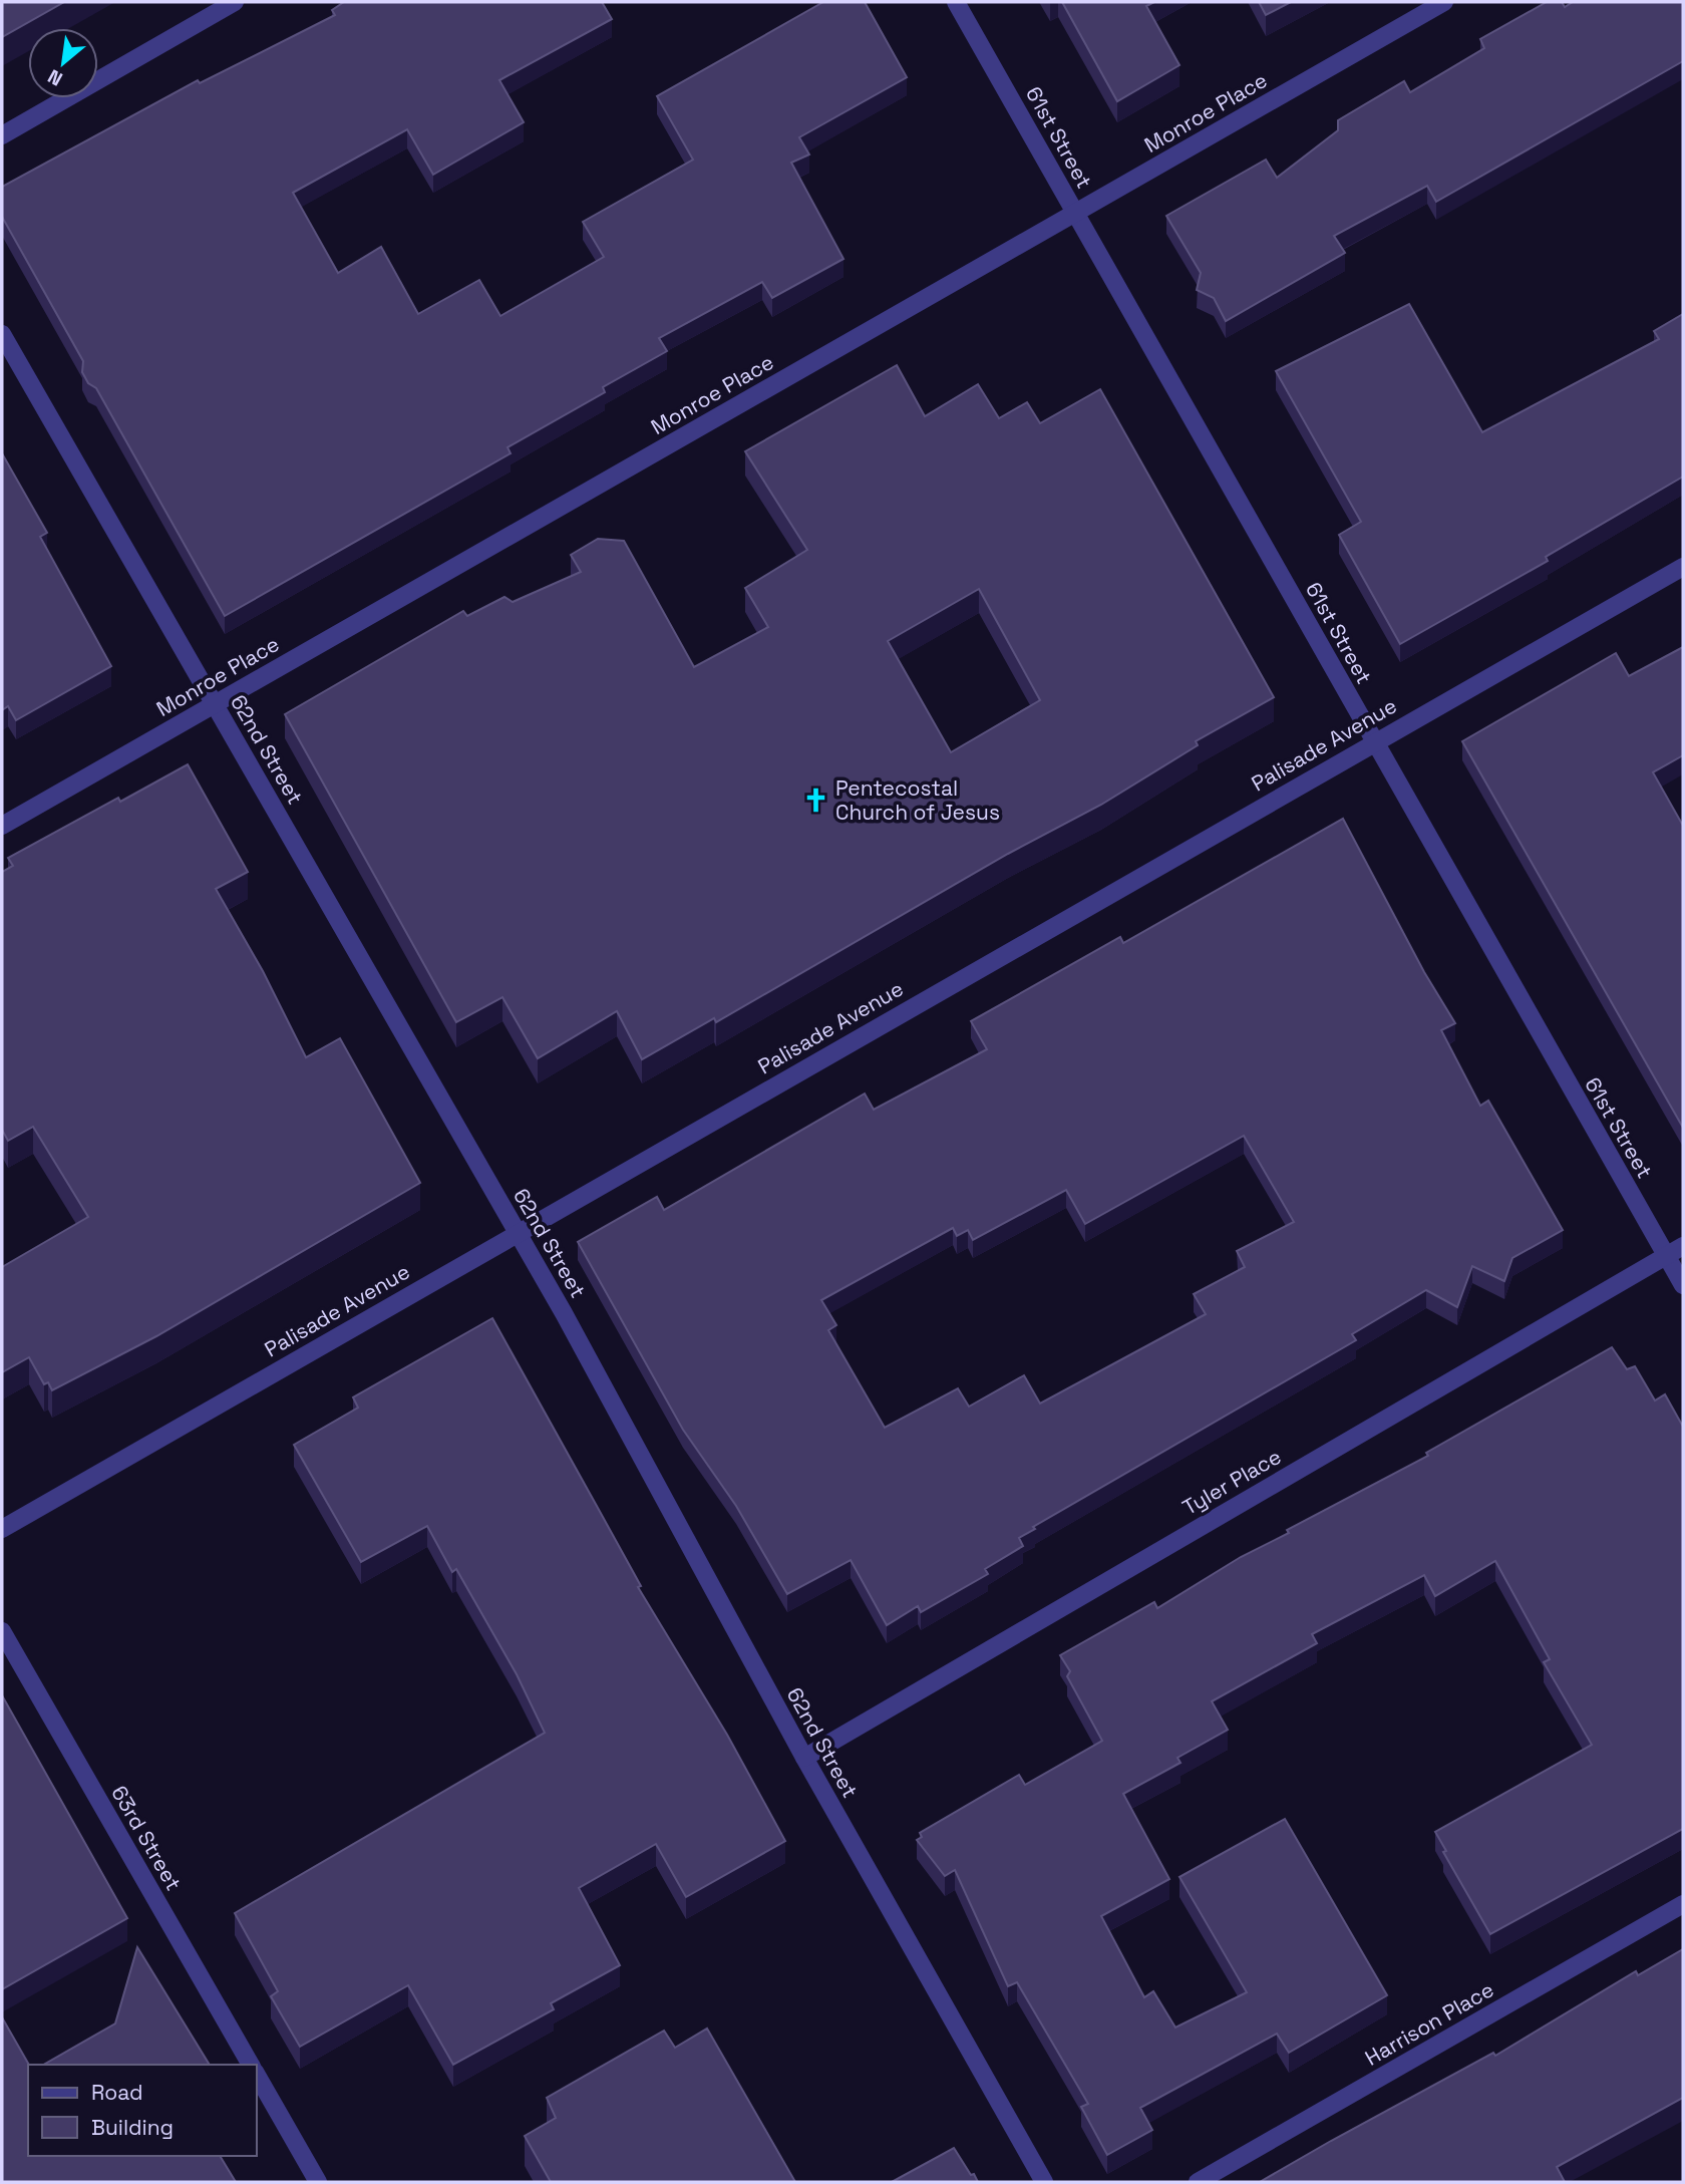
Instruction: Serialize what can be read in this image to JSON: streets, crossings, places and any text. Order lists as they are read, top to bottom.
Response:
{
  "streets": {
    "street": [
      "Monroe Place",
      "61st Street",
      "Palisade Avenue",
      "62nd Street",
      "Tyler Place",
      "63rd Street",
      "Harrison Place"
    ]
  },
  "crossings": [
    ["Monroe Place", "61st Street"],
    ["Monroe Place", "62nd Street"],
    ["61st Street", "Palisade Avenue"],
    ["61st Street", "Tyler Place"],
    ["Palisade Avenue", "62nd Street"],
    ["62nd Street", "Tyler Place"]
  ],
  "places": {
    "church": ["Pentecostal Church of Jesus"]
  },
  "legend": ["Road", "Building"],
  "north": "bottom left"
}
